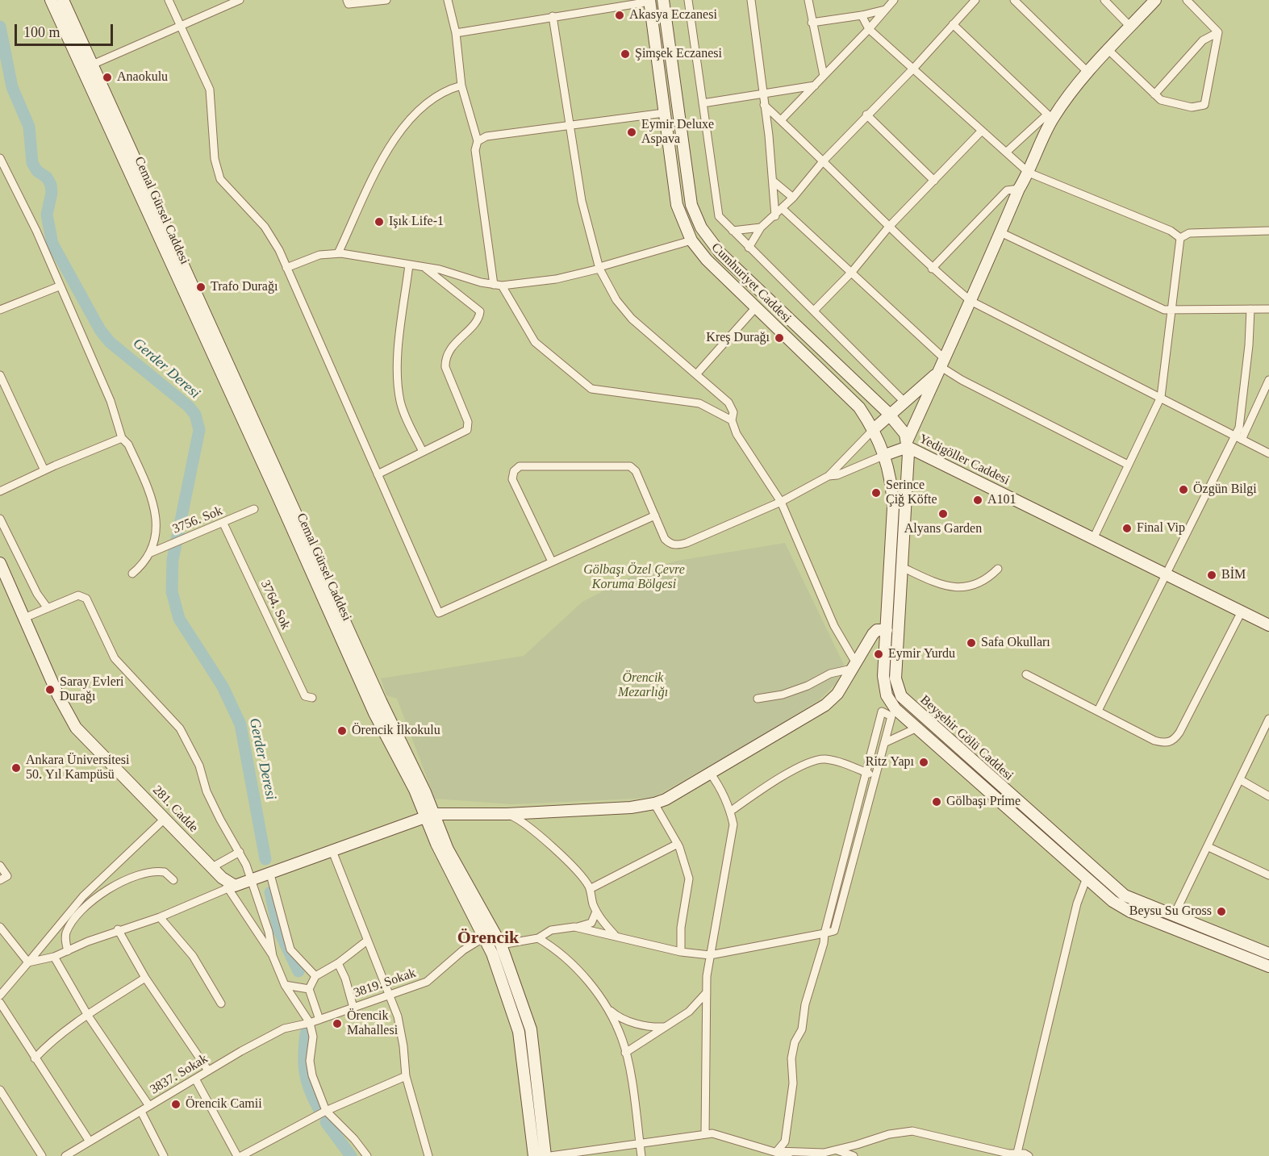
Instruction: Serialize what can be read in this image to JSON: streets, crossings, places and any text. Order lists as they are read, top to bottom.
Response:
{
  "streets": {
    "street": [
      "Cemal Gürsel Caddesi",
      "Cumhuriyet Caddesi",
      "Yedigöller Caddesi",
      "3756. Sok",
      "3764. Sok",
      "Beyşehir Gölü Caddesi",
      "281. Cadde",
      "3819. Sokak",
      "3837. Sokak"
    ]
  },
  "crossings": [
    ["Cemal Gürsel Caddesi", "3819. Sokak"],
    ["Yedigöller Caddesi", "Beyşehir Gölü Caddesi"],
    ["3756. Sok", "3764. Sok"],
    ["3819. Sokak", "3837. Sokak"]
  ],
  "districts": ["Örencik"],
  "water": ["Gerder Deresi"],
  "parks": ["Gölbaşı Özel Çevre Koruma Bölgesi", "Örencik Mezarlığı"],
  "places": [
    "Akasya Eczanesi",
    "Şimşek Eczanesi",
    "Anaokulu",
    "Eymir Deluxe Aspava",
    "Işık Life-1",
    "Trafo Durağı",
    "Kreş Durağı",
    "Özgün Bilgi",
    "Serince Çiğ Köfte",
    "A101",
    "Alyans Garden",
    "Final Vip",
    "BİM",
    "Safa Okulları",
    "Eymir Yurdu",
    "Saray Evleri Durağı",
    "Örencik İlkokulu",
    "Ritz Yapı",
    "Ankara Üniversitesi 50. Yıl Kampüsü",
    "Gölbaşı Prime",
    "Beysu Su Gross",
    "Örencik Mahallesi",
    "Örencik Camii"
  ],
  "scale_bar": "100 m"
}
